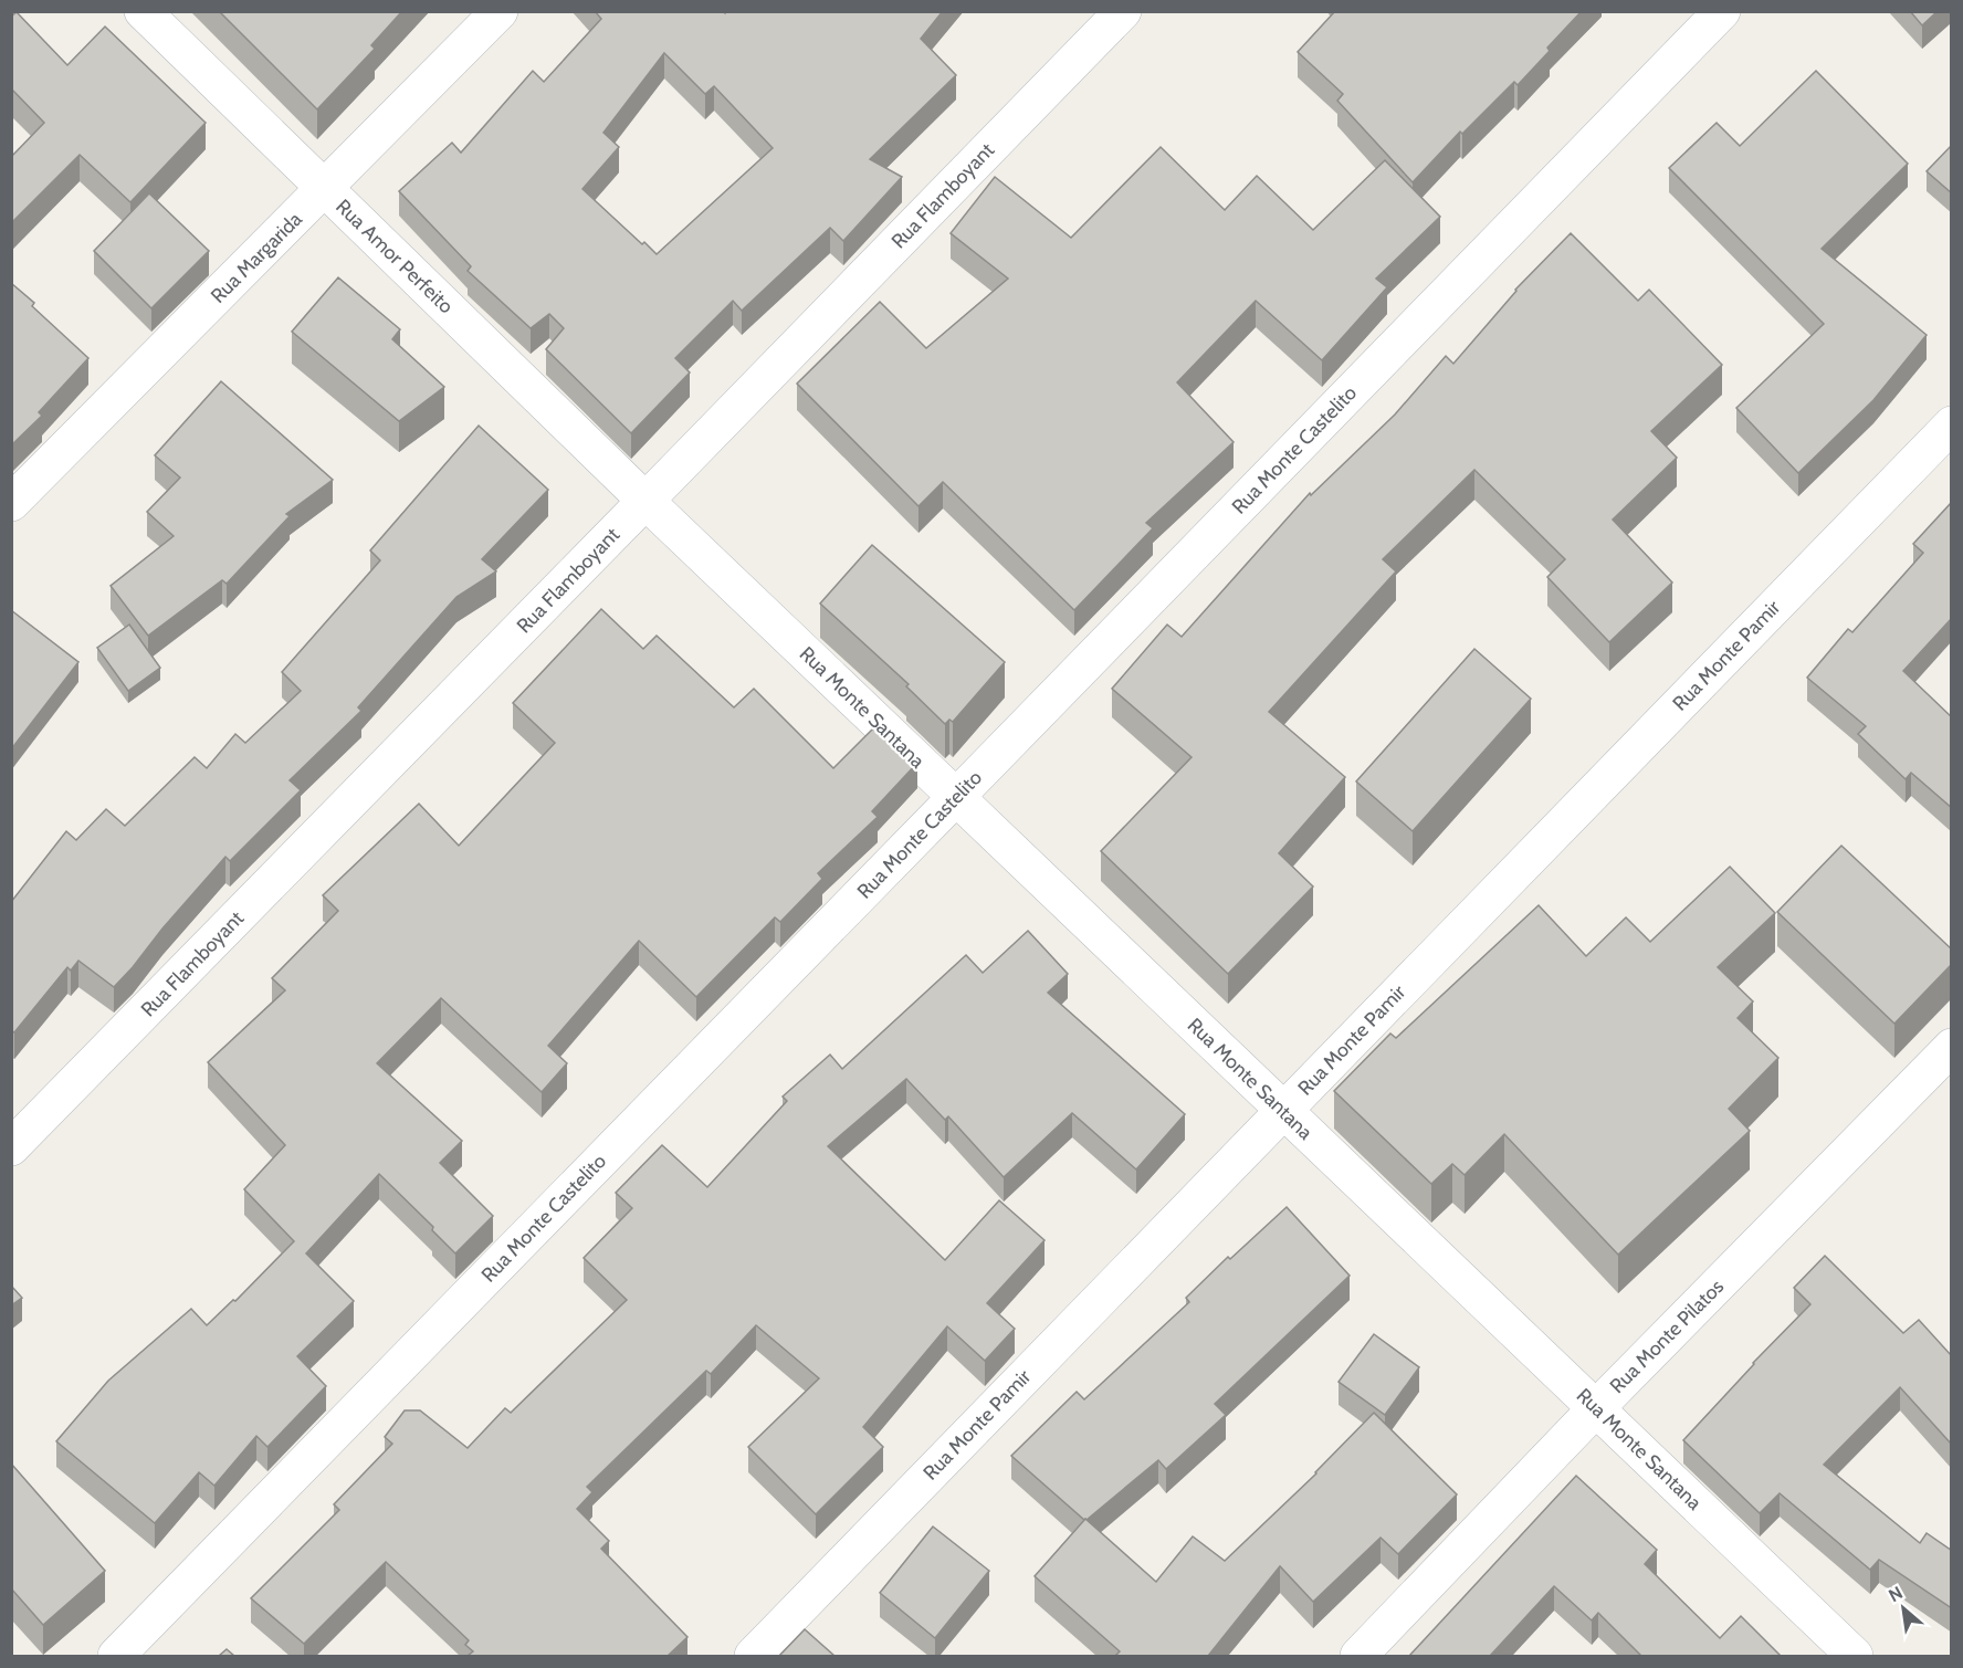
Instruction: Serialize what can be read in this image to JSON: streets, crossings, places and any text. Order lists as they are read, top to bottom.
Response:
{
  "streets": {
    "street": [
      "Rua Flamboyant",
      "Rua Amor Perfeito",
      "Rua Margarida",
      "Rua Monte Castelito",
      "Rua Monte Pamir",
      "Rua Monte Santana",
      "Rua Monte Pilatos"
    ]
  },
  "crossings": [
    ["Rua Flamboyant", "Rua Amor Perfeito"],
    ["Rua Flamboyant", "Rua Monte Santana"],
    ["Rua Amor Perfeito", "Rua Margarida"],
    ["Rua Amor Perfeito", "Rua Monte Santana"],
    ["Rua Monte Castelito", "Rua Monte Santana"],
    ["Rua Monte Pamir", "Rua Monte Santana"],
    ["Rua Monte Santana", "Rua Monte Pilatos"]
  ],
  "north": "top left"
}
